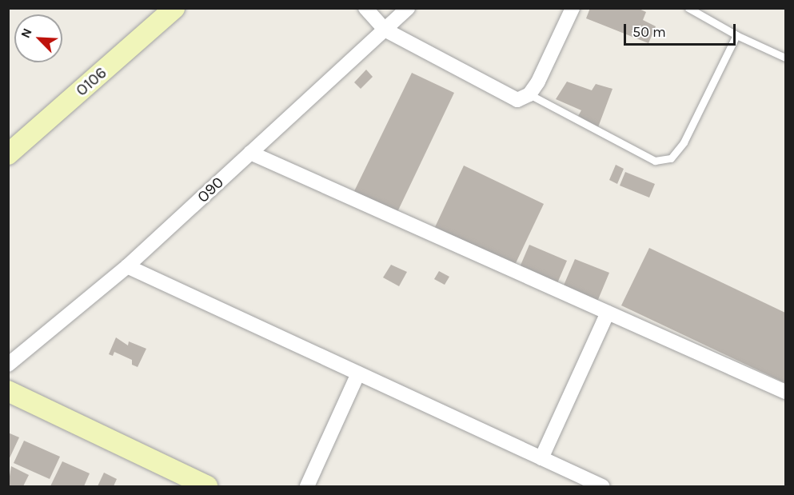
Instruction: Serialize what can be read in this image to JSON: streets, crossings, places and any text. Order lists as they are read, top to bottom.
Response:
{
  "streets": {
    "main road": ["O106"],
    "street": ["O90"]
  },
  "scale_bar": "50 m",
  "north": "top left"
}
